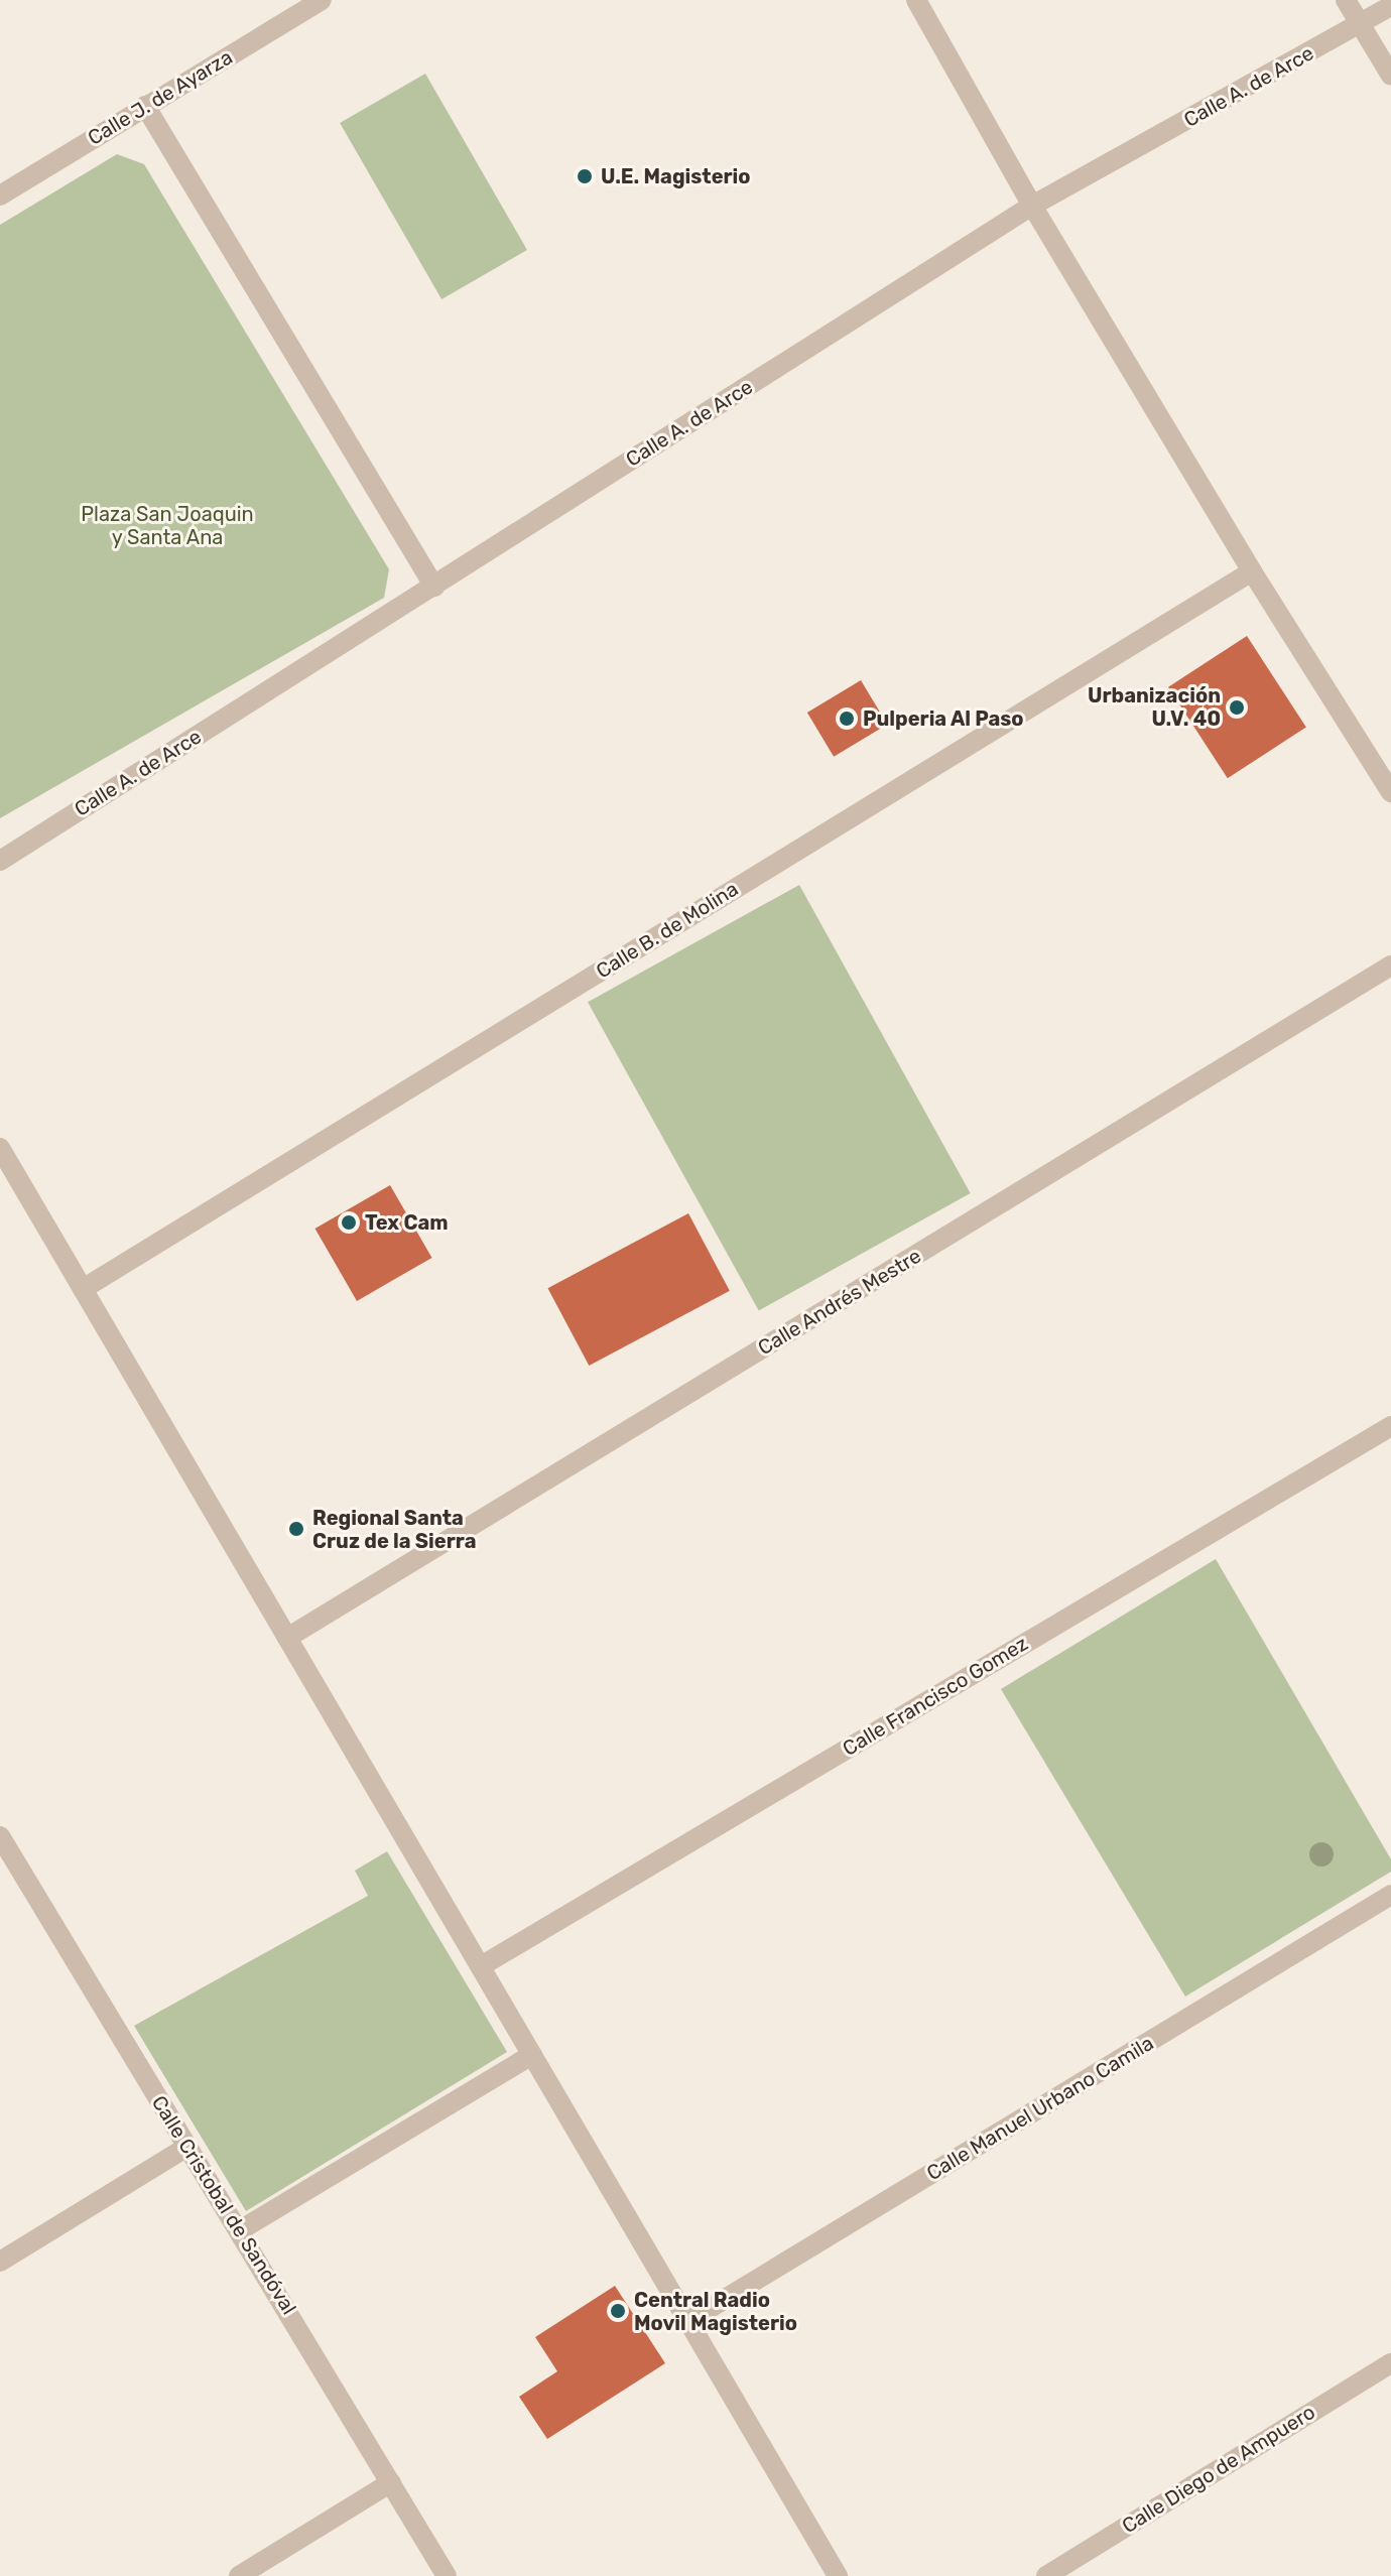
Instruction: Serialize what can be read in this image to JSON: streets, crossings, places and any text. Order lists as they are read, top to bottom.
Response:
{
  "streets": {
    "street": [
      "Calle A. de Arce",
      "Calle J. de Ayarza",
      "Calle B. de Molina",
      "Calle Andrés Mestre",
      "Calle Francisco Gomez",
      "Calle Manuel Urbano Camila",
      "Calle Cristobal de Sandóval",
      "Calle Diego de Ampuero"
    ]
  },
  "parks": ["Plaza San Joaquin y Santa Ana"],
  "places": [
    "U.E. Magisterio",
    "Urbanización U.V. 40",
    "Pulperia Al Paso",
    "Tex Cam",
    "Regional Santa Cruz de la Sierra",
    "Central Radio Movil Magisterio"
  ]
}
